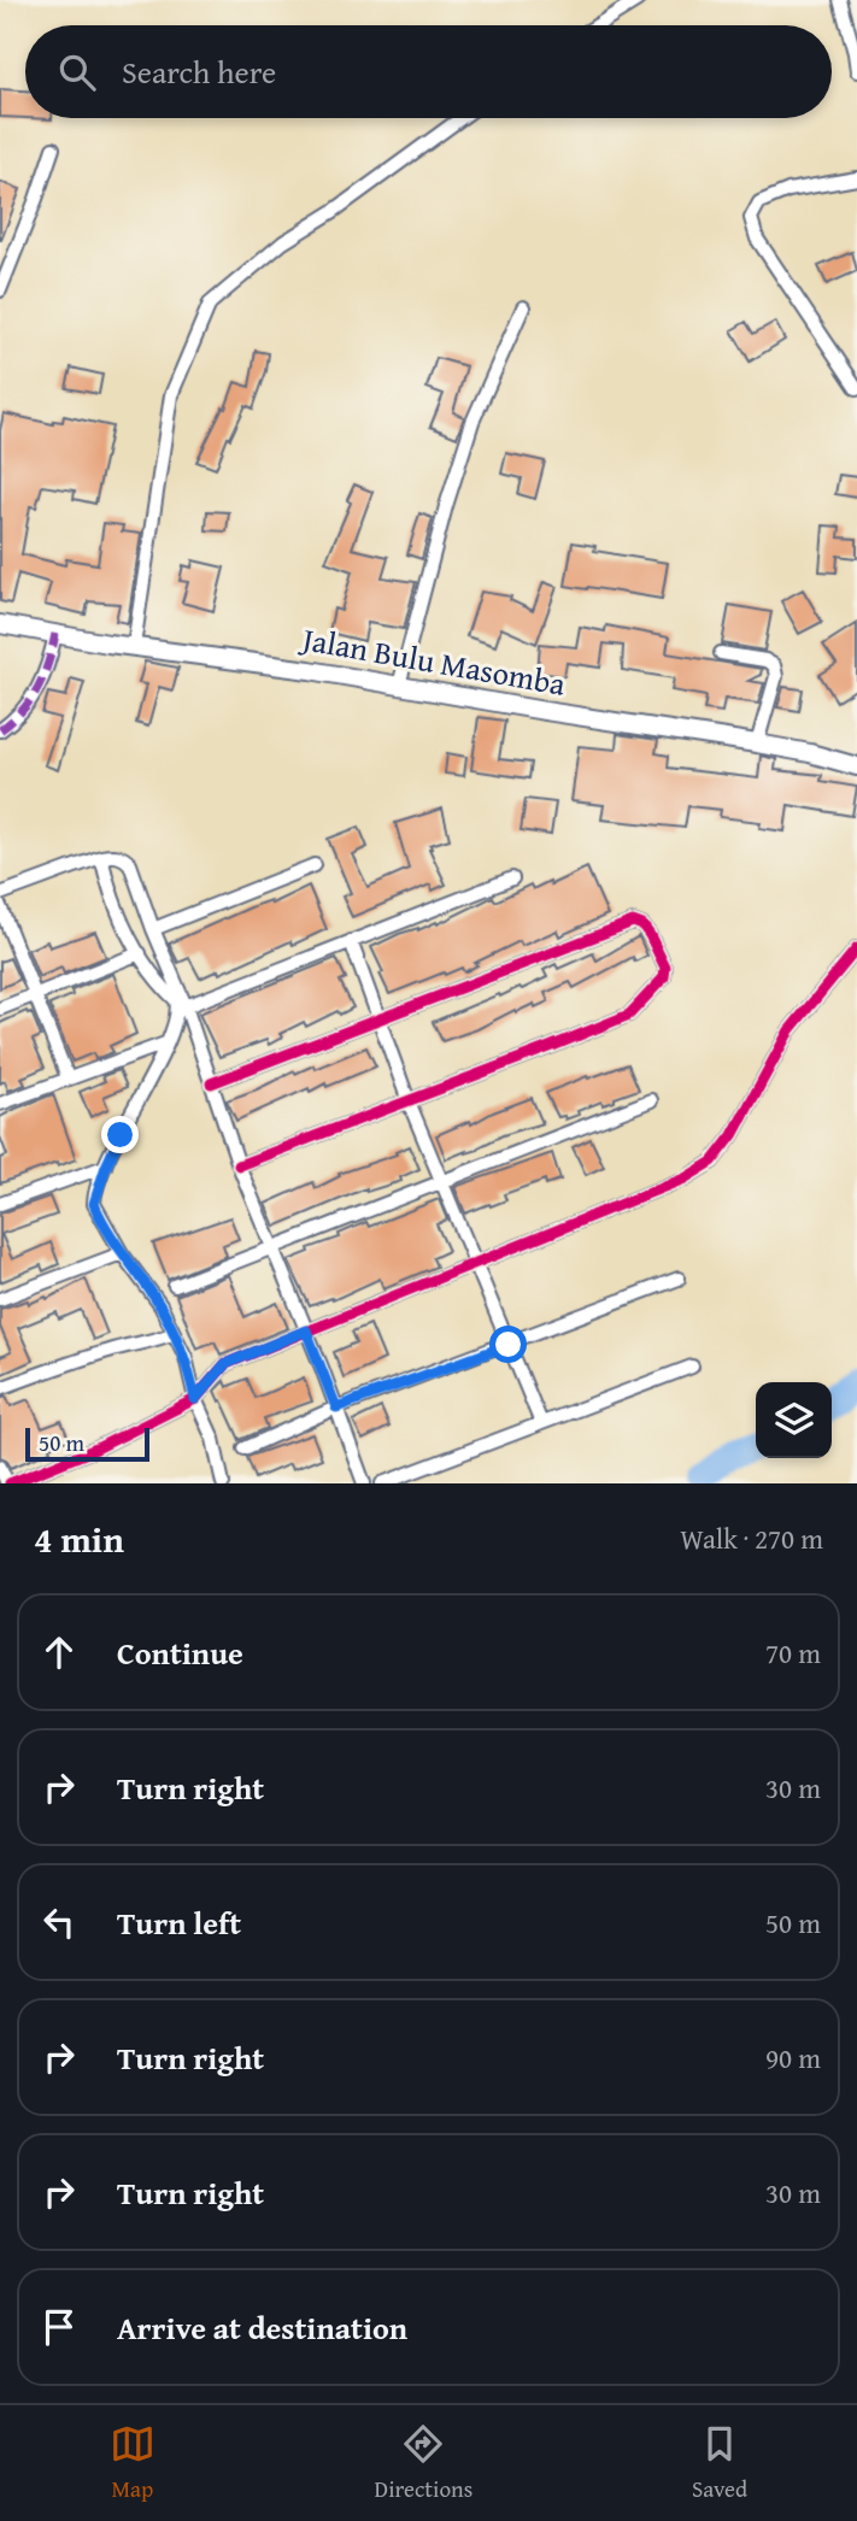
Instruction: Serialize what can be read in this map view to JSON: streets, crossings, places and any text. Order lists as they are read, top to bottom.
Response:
{
  "streets": {
    "street": ["Jalan Bulu Masomba"]
  },
  "scale_bar": "50 m",
  "page": {
    "search": "Search here",
    "scale": "50 m",
    "heading": ["4 min", "Walk · 270 m"],
    "list": [
      ["Continue", "70 m"],
      ["Turn right", "30 m"],
      ["Turn left", "50 m"],
      ["Turn right", "90 m"],
      ["Turn right", "30 m"],
      "Arrive at destination"
    ],
    "nav": ["Map", "Directions", "Saved"]
  }
}
